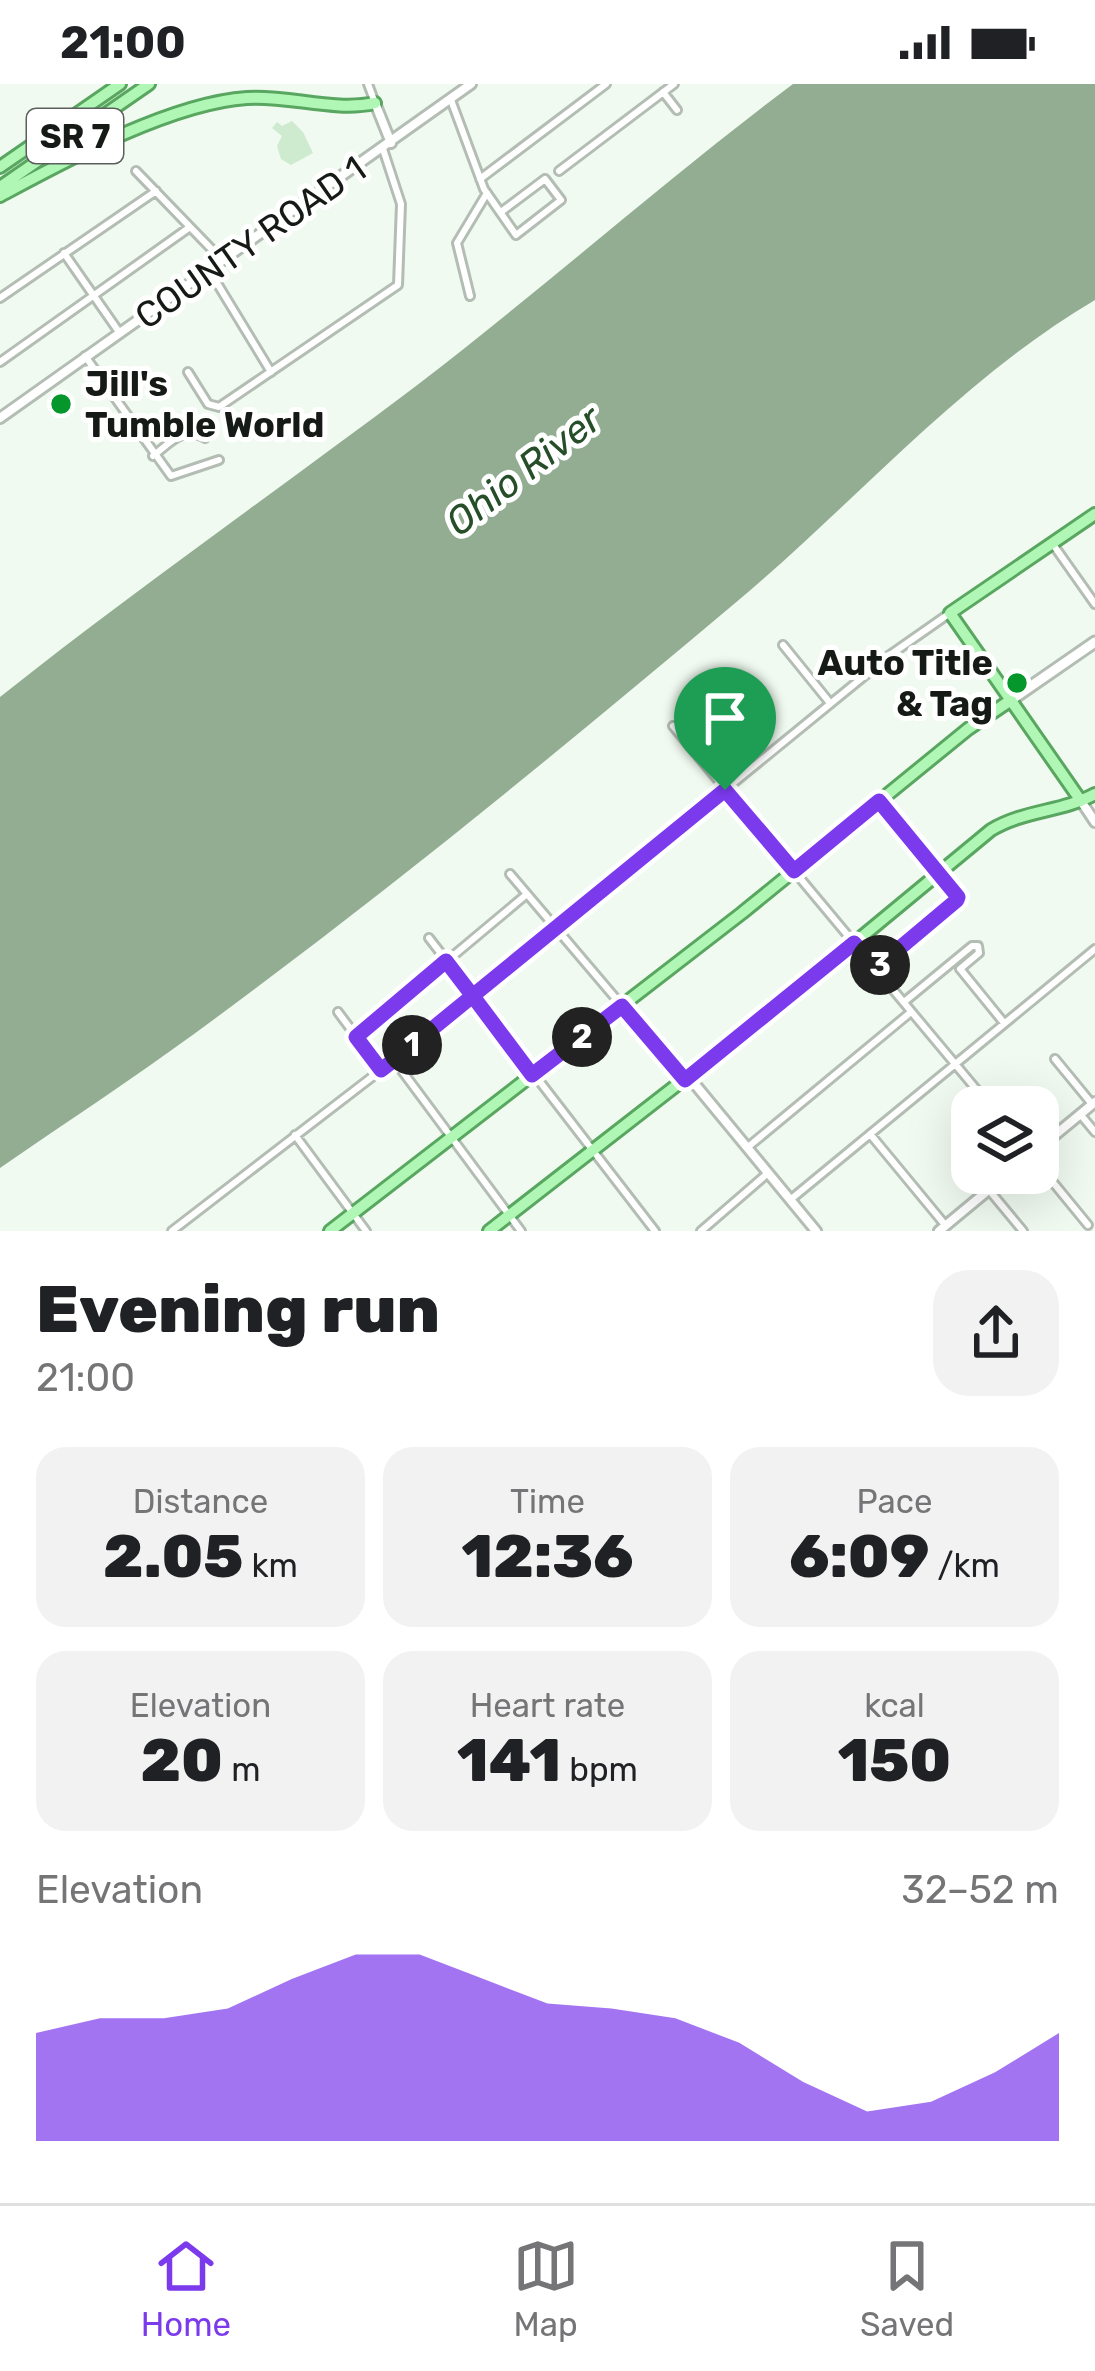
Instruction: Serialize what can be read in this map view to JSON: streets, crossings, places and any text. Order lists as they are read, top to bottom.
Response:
{
  "streets": {
    "main road": ["SR 7"],
    "street": ["COUNTY ROAD 1"]
  },
  "water": ["Ohio River"],
  "places": ["Jill's Tumble World", "Auto Title & Tag"],
  "page": {
    "status": "21:00",
    "pins": ["3", "2", "1"],
    "heading": ["Evening run", "21:00"],
    "stats": [
      ["Distance", "2.05 km"],
      ["Time", "12:36"],
      ["Pace", "6:09 /km"],
      ["Elevation", "20 m"],
      ["Heart rate", "141 bpm"],
      ["kcal", "150"]
    ],
    "chart": ["Elevation", "32–52 m"],
    "tabs": ["Home", "Map", "Saved"]
  }
}
